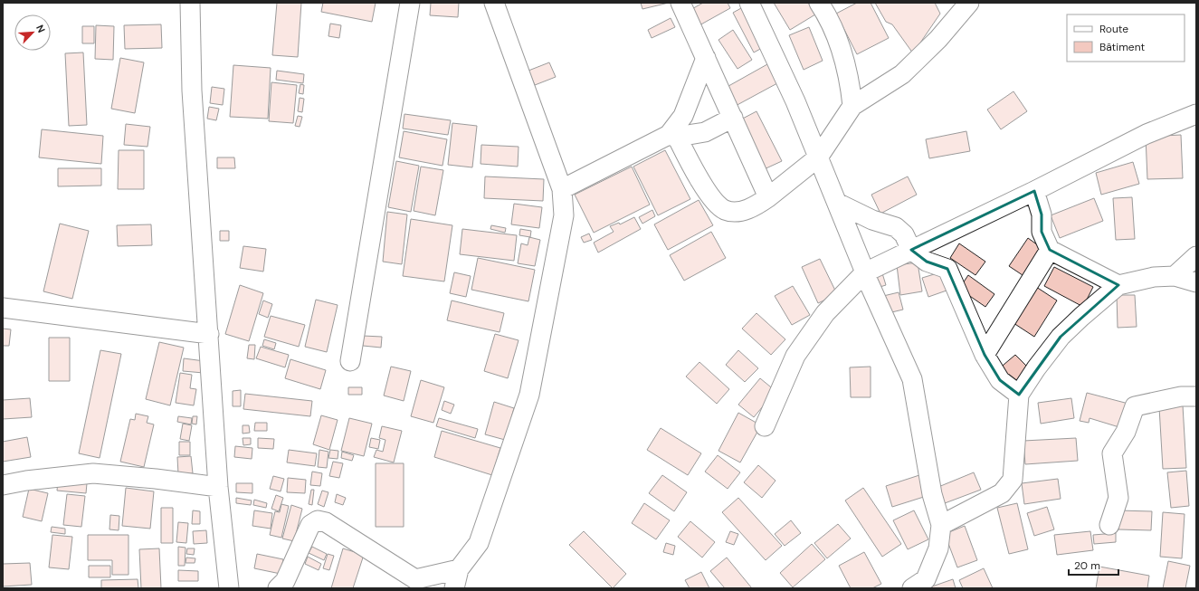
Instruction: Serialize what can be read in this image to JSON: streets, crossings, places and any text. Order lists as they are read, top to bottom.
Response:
{
  "legend": ["Route", "Bâtiment"],
  "scale_bar": "20 m",
  "north": "top right"
}
